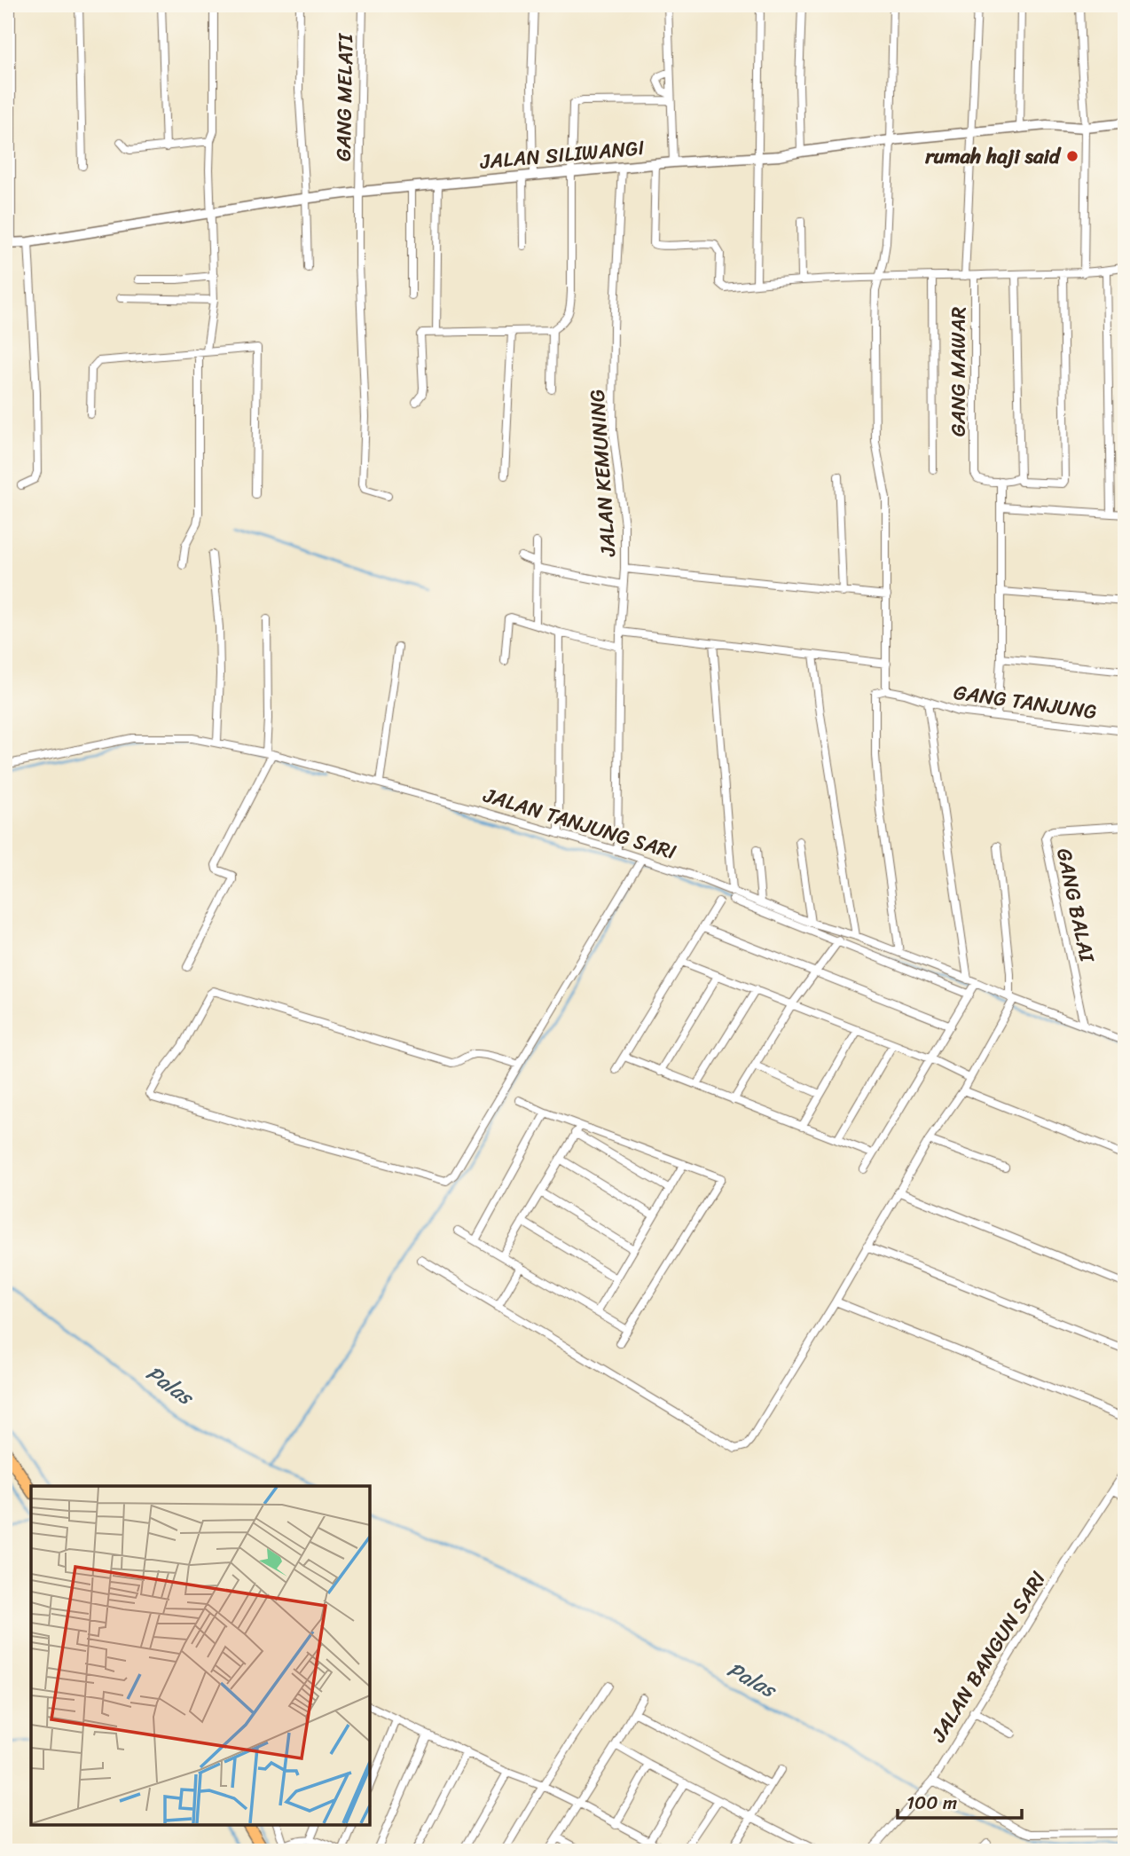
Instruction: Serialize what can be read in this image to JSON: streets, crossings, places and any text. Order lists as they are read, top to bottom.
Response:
{
  "streets": {
    "street": [
      "GANG MELATI",
      "JALAN SILIWANGI",
      "GANG MAWAR",
      "JALAN KEMUNING",
      "GANG TANJUNG",
      "JALAN TANJUNG SARI",
      "GANG BALAI",
      "JALAN BANGUN SARI"
    ]
  },
  "crossings": [
    ["GANG MELATI", "JALAN SILIWANGI"],
    ["JALAN SILIWANGI", "JALAN KEMUNING"],
    ["JALAN KEMUNING", "JALAN TANJUNG SARI"],
    ["JALAN TANJUNG SARI", "GANG BALAI"]
  ],
  "water": ["Palas"],
  "places": ["rumah haji said"],
  "scale_bar": "100 m"
}
